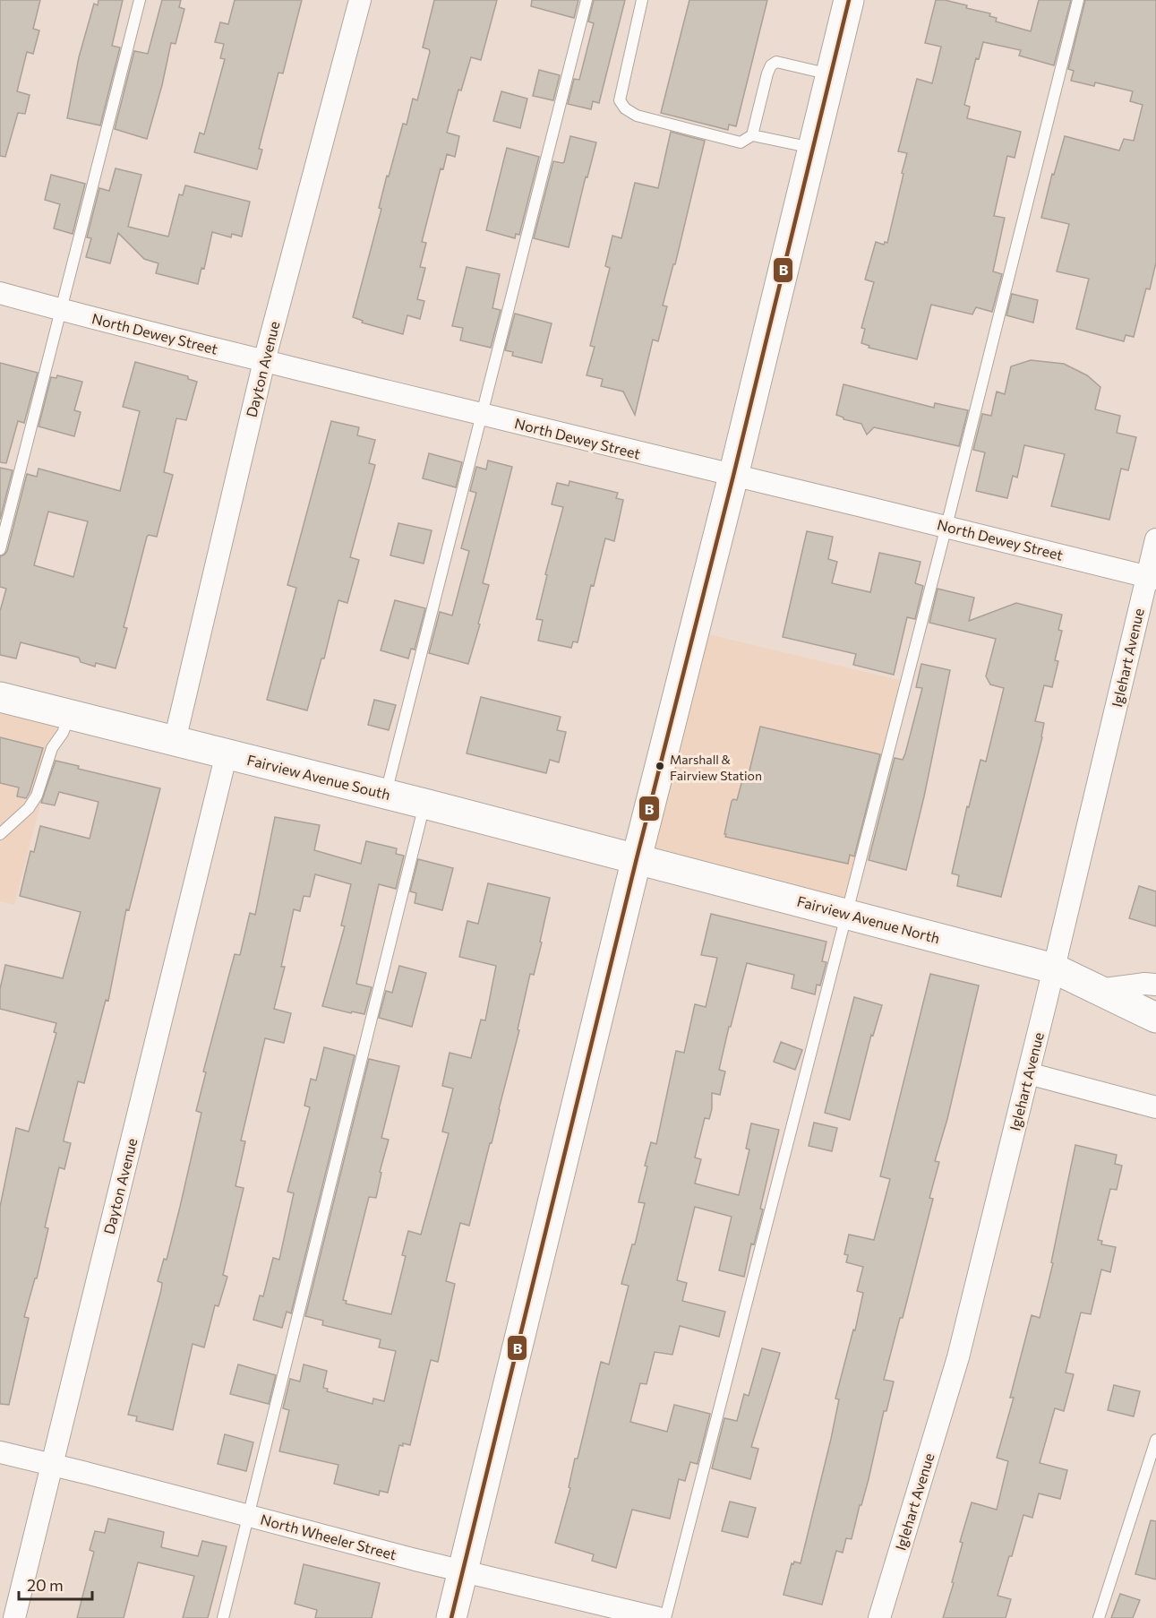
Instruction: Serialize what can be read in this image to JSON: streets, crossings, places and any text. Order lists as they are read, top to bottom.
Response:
{
  "streets": {
    "main road": ["Fairview Avenue South", "Fairview Avenue North"],
    "street": [
      "North Dewey Street",
      "Dayton Avenue",
      "Iglehart Avenue",
      "North Wheeler Street"
    ]
  },
  "crossings": [
    ["North Dewey Street", "Dayton Avenue"],
    ["North Dewey Street", "Iglehart Avenue"],
    ["Dayton Avenue", "Fairview Avenue South"],
    ["Dayton Avenue", "North Wheeler Street"],
    ["Iglehart Avenue", "Fairview Avenue North"],
    ["Fairview Avenue South", "Fairview Avenue North"]
  ],
  "places": ["Marshall & Fairview Station"],
  "lines": ["transit line B"],
  "scale_bar": "20 m"
}
